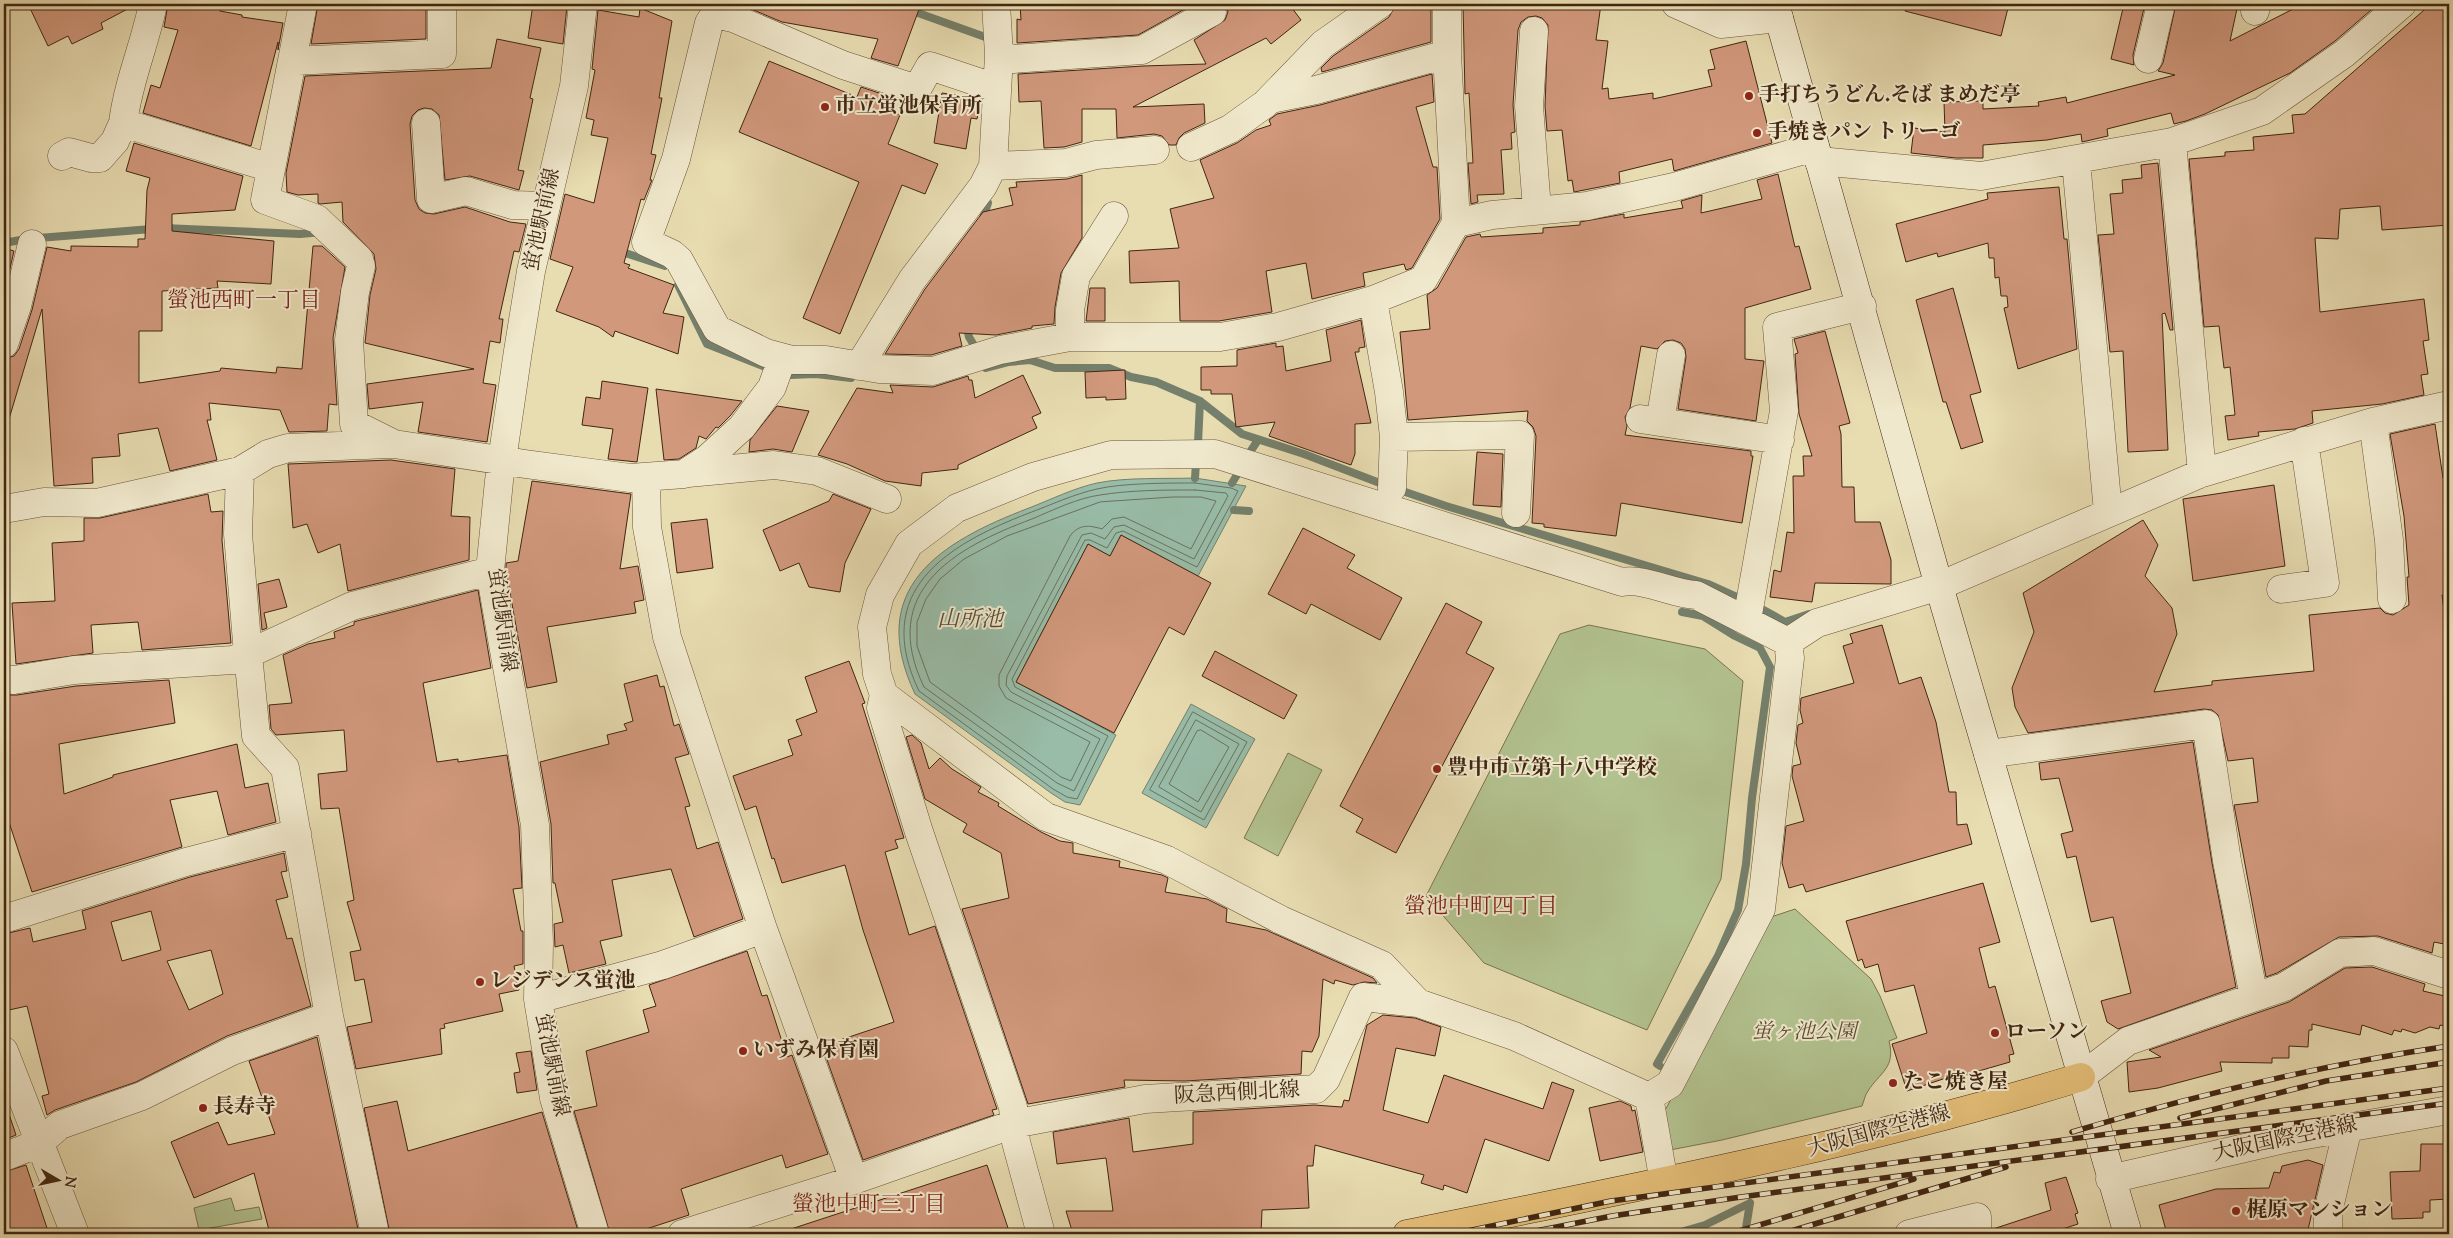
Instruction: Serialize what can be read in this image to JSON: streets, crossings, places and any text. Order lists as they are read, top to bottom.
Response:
{
  "streets": {
    "main road": ["大阪国際空港線"],
    "street": ["蛍池駅前線", "阪急西側北線"]
  },
  "districts": ["螢池西町一丁目", "螢池中町四丁目", "螢池中町三丁目"],
  "water": ["山所池"],
  "parks": ["蛍ヶ池公園"],
  "places": [
    "手打ちうどん.そば まめだ亭",
    "市立蛍池保育所",
    "手焼きパン トリーゴ",
    "豊中市立第十八中学校",
    "レジデンス蛍池",
    "ローソン",
    "いずみ保育園",
    "たこ焼き屋",
    "長寿寺",
    "梶原マンション"
  ],
  "north": "right"
}
